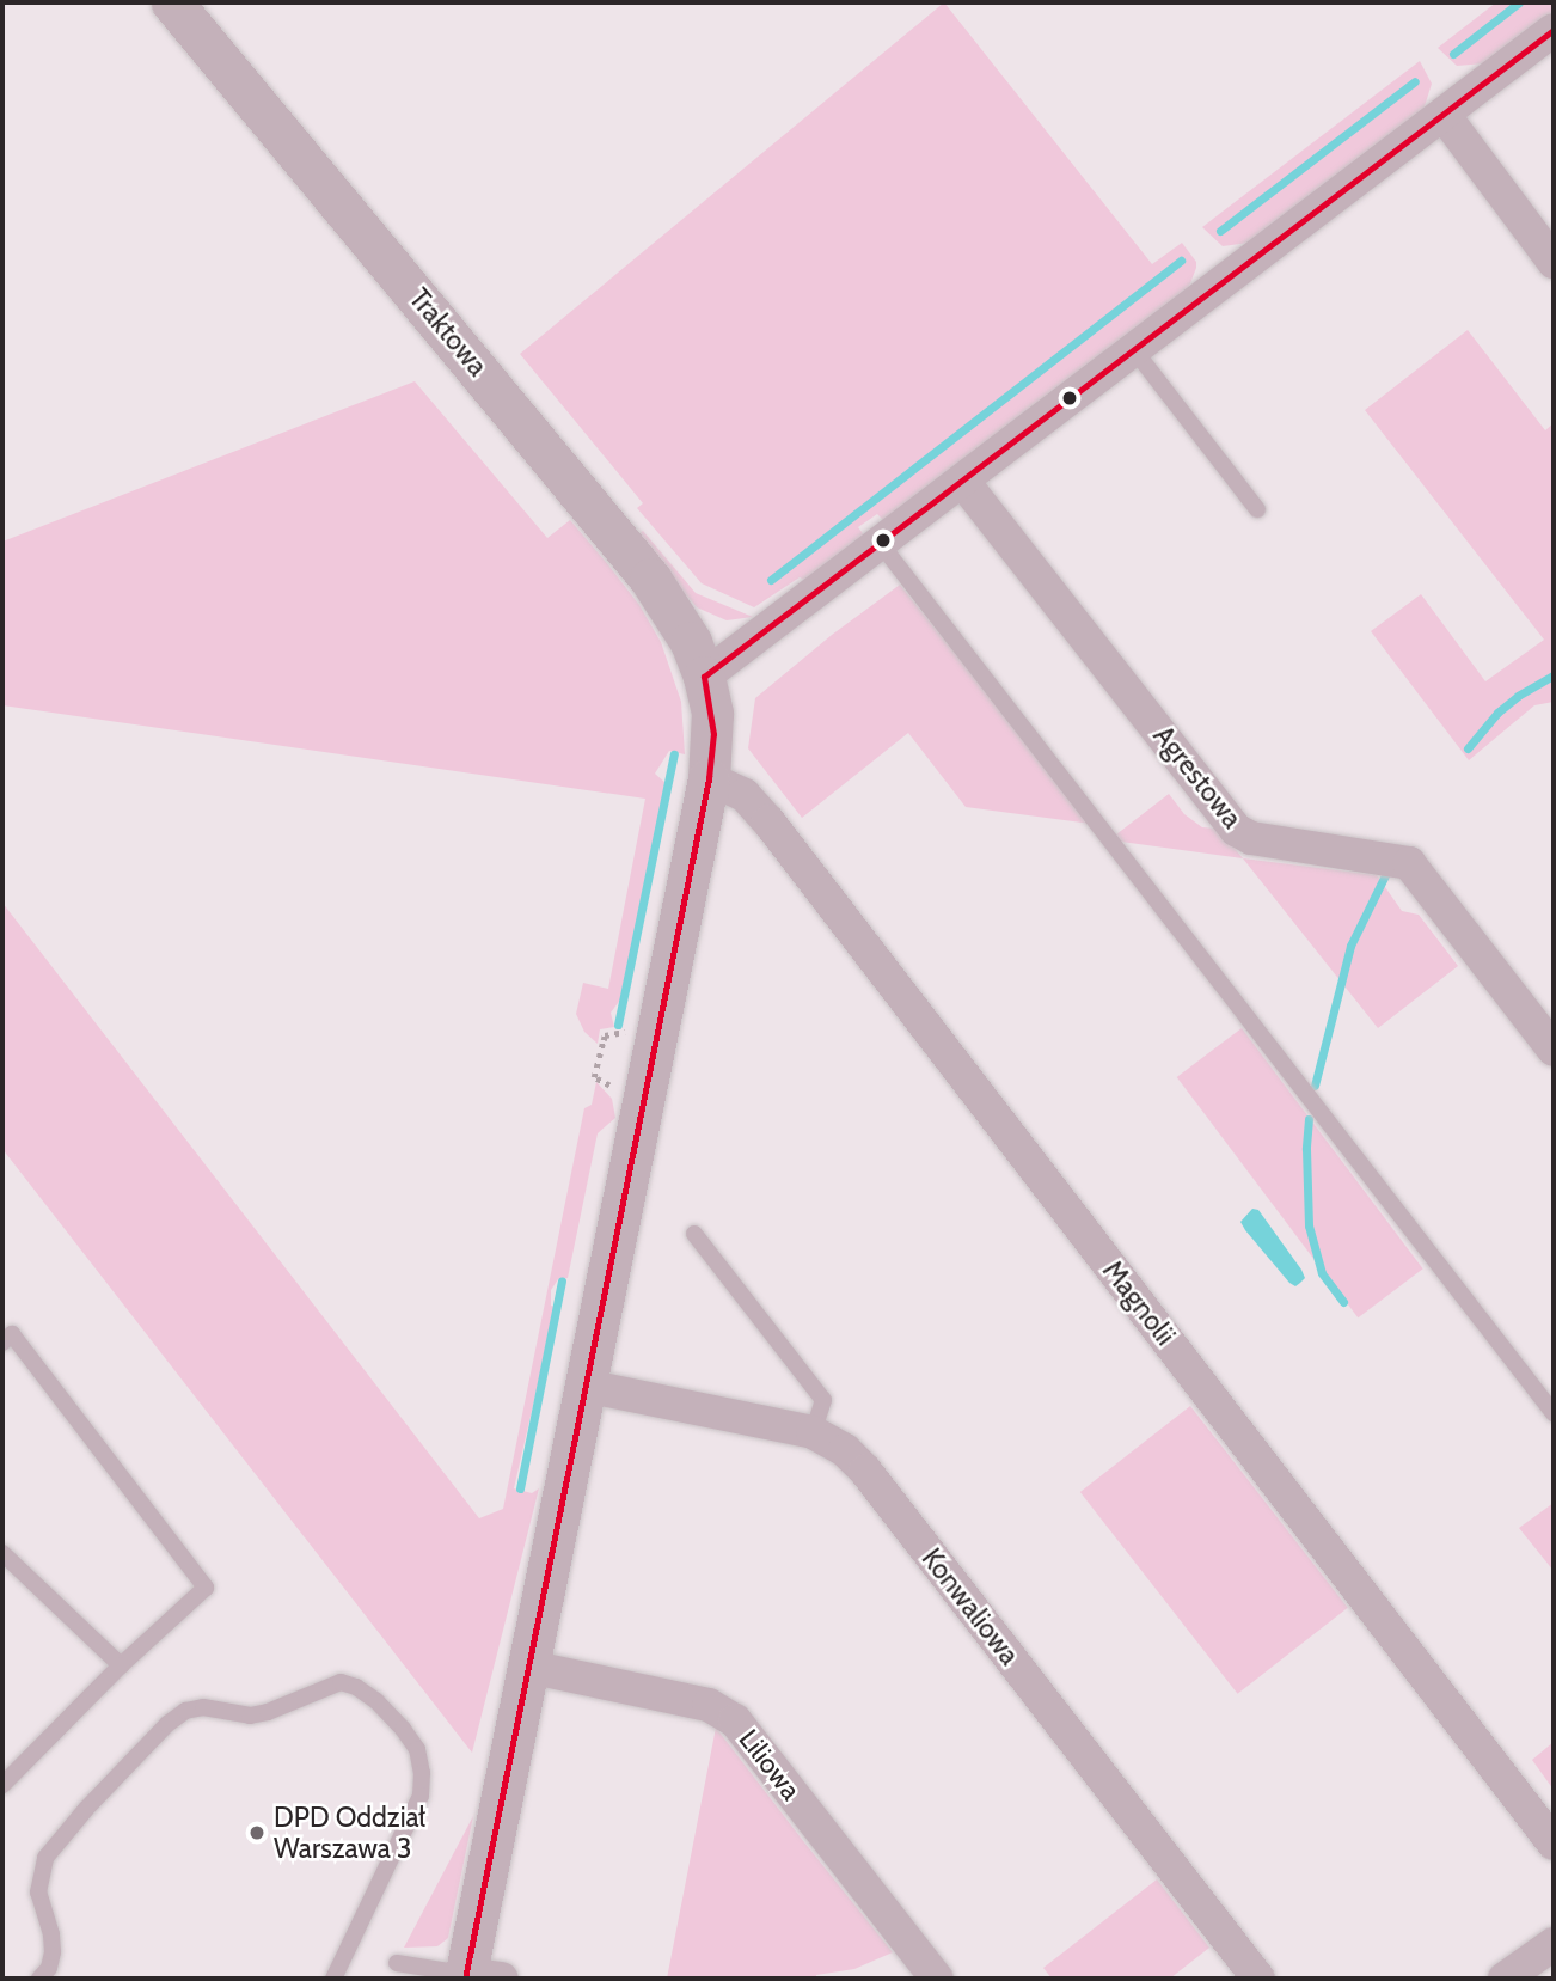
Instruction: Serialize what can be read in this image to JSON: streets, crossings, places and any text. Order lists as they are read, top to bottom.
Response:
{
  "streets": {
    "street": [
      "Traktowa",
      "Agrestowa",
      "Magnolii",
      "Konwaliowa",
      "Liliowa"
    ]
  },
  "crossings": [
    ["Traktowa", "Magnolii"],
    ["Traktowa", "Konwaliowa"],
    ["Traktowa", "Liliowa"]
  ],
  "places": ["DPD Oddział Warszawa 3"]
}
